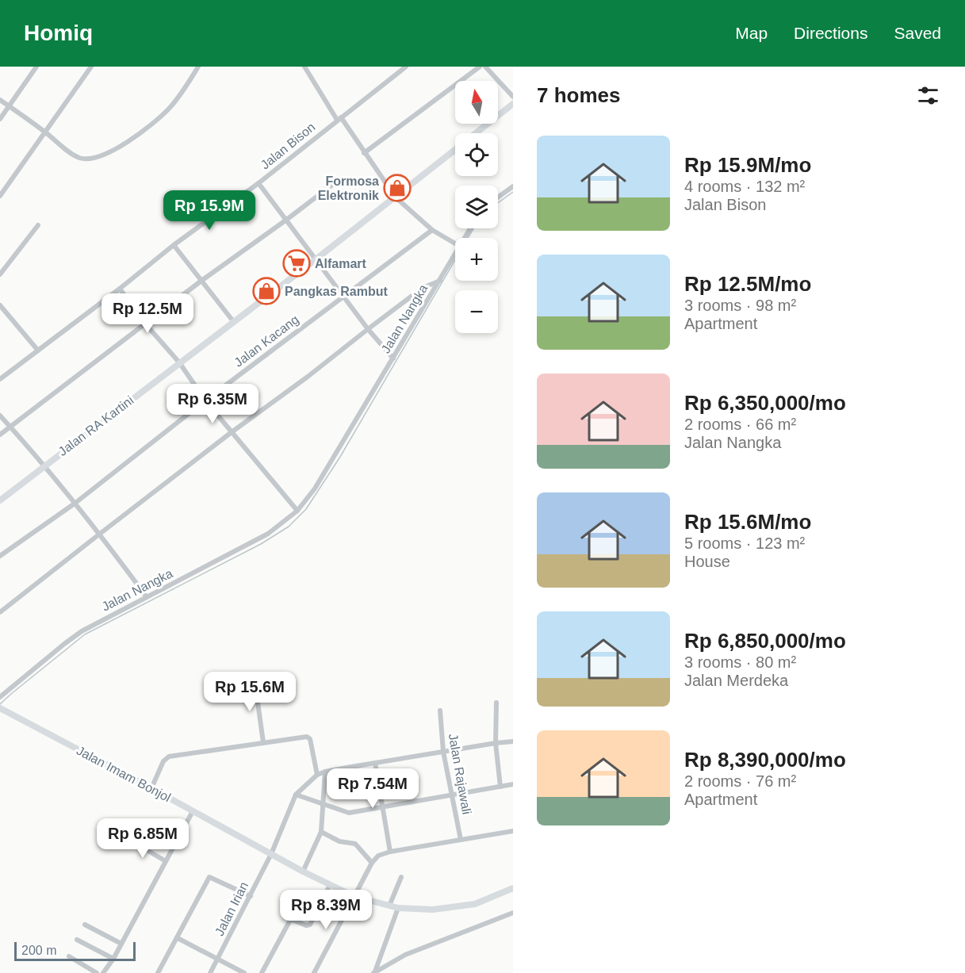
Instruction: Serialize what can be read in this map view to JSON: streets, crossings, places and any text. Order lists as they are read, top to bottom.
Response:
{
  "streets": {
    "main road": ["Jalan RA Kartini", "Jalan Imam Bonjol"],
    "street": [
      "Jalan Bison",
      "Jalan Nangka",
      "Jalan Kacang",
      "Jalan Rajawali",
      "Jalan Irian"
    ]
  },
  "crossings": [
    ["Jalan Imam Bonjol", "Jalan Irian"]
  ],
  "places": {
    "shop": ["Formosa Elektronik", "Pangkas Rambut"],
    "supermarket": ["Alfamart"]
  },
  "scale_bar": "200 m",
  "north": "top",
  "page": {
    "header": "Homiq",
    "nav": ["Map", "Directions", "Saved"],
    "heading": "7 homes",
    "map_buttons": ["+", "−"],
    "list": [
      {
        "name": "Rp 15.9M/mo",
        "note": "4 rooms · 132 m² · Jalan Bison"
      },
      {
        "name": "Rp 12.5M/mo",
        "note": "3 rooms · 98 m² · Apartment"
      },
      {
        "name": "Rp 6,350,000/mo",
        "note": "2 rooms · 66 m² · Jalan Nangka"
      },
      {
        "name": "Rp 15.6M/mo",
        "note": "5 rooms · 123 m² · House"
      },
      {
        "name": "Rp 6,850,000/mo",
        "note": "3 rooms · 80 m² · Jalan Merdeka"
      },
      {
        "name": "Rp 8,390,000/mo",
        "note": "2 rooms · 76 m² · Apartment"
      }
    ],
    "price": [
      "Rp 15.9M",
      "Rp 12.5M",
      "Rp 6.35M",
      "Rp 15.6M",
      "Rp 7.54M",
      "Rp 6.85M",
      "Rp 8.39M"
    ],
    "scale": "200 m"
  }
}
